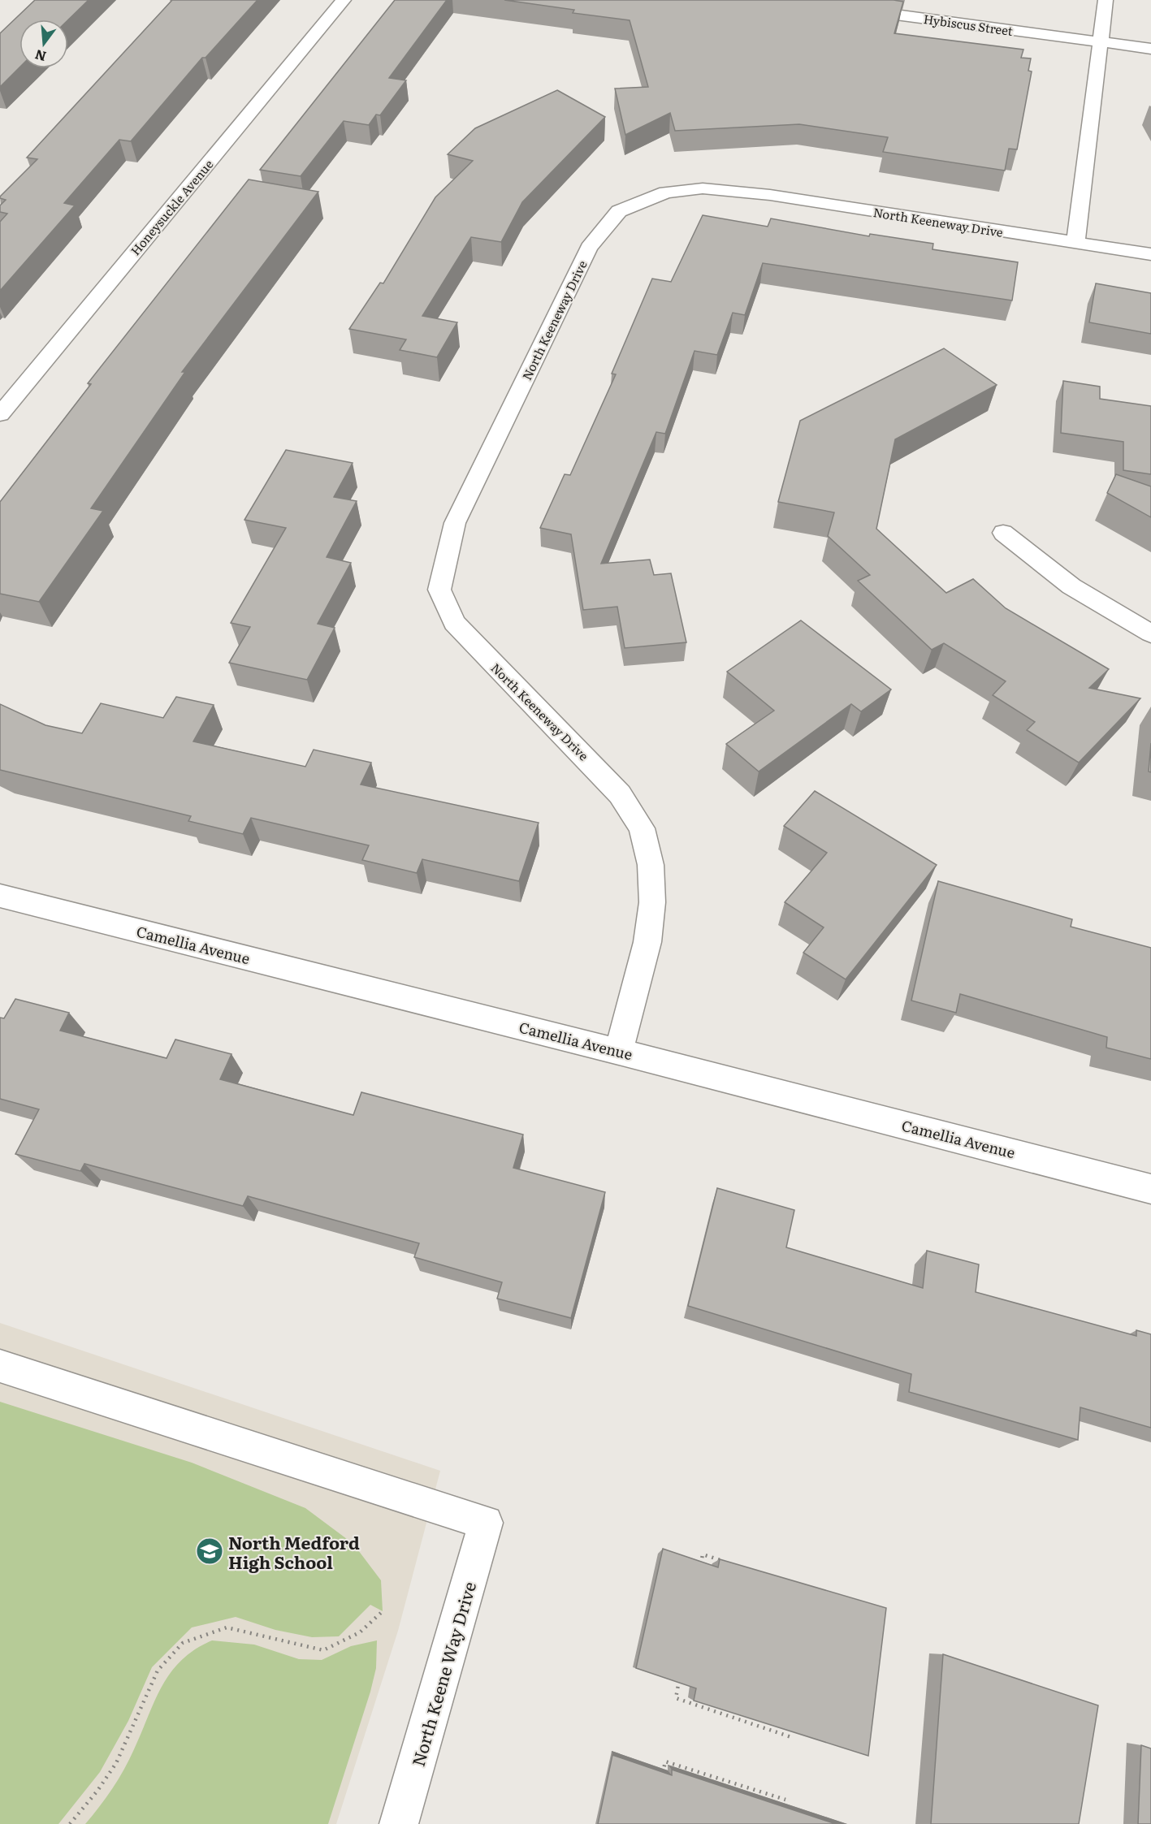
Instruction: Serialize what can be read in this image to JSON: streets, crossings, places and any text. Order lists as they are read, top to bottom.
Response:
{
  "streets": {
    "street": [
      "Hybiscus Street",
      "Honeysuckle Avenue",
      "North Keeneway Drive",
      "Camellia Avenue",
      "North Keene Way Drive"
    ]
  },
  "crossings": [
    ["North Keeneway Drive", "Camellia Avenue"]
  ],
  "places": {
    "school or university": ["North Medford High School"]
  },
  "north": "bottom"
}
